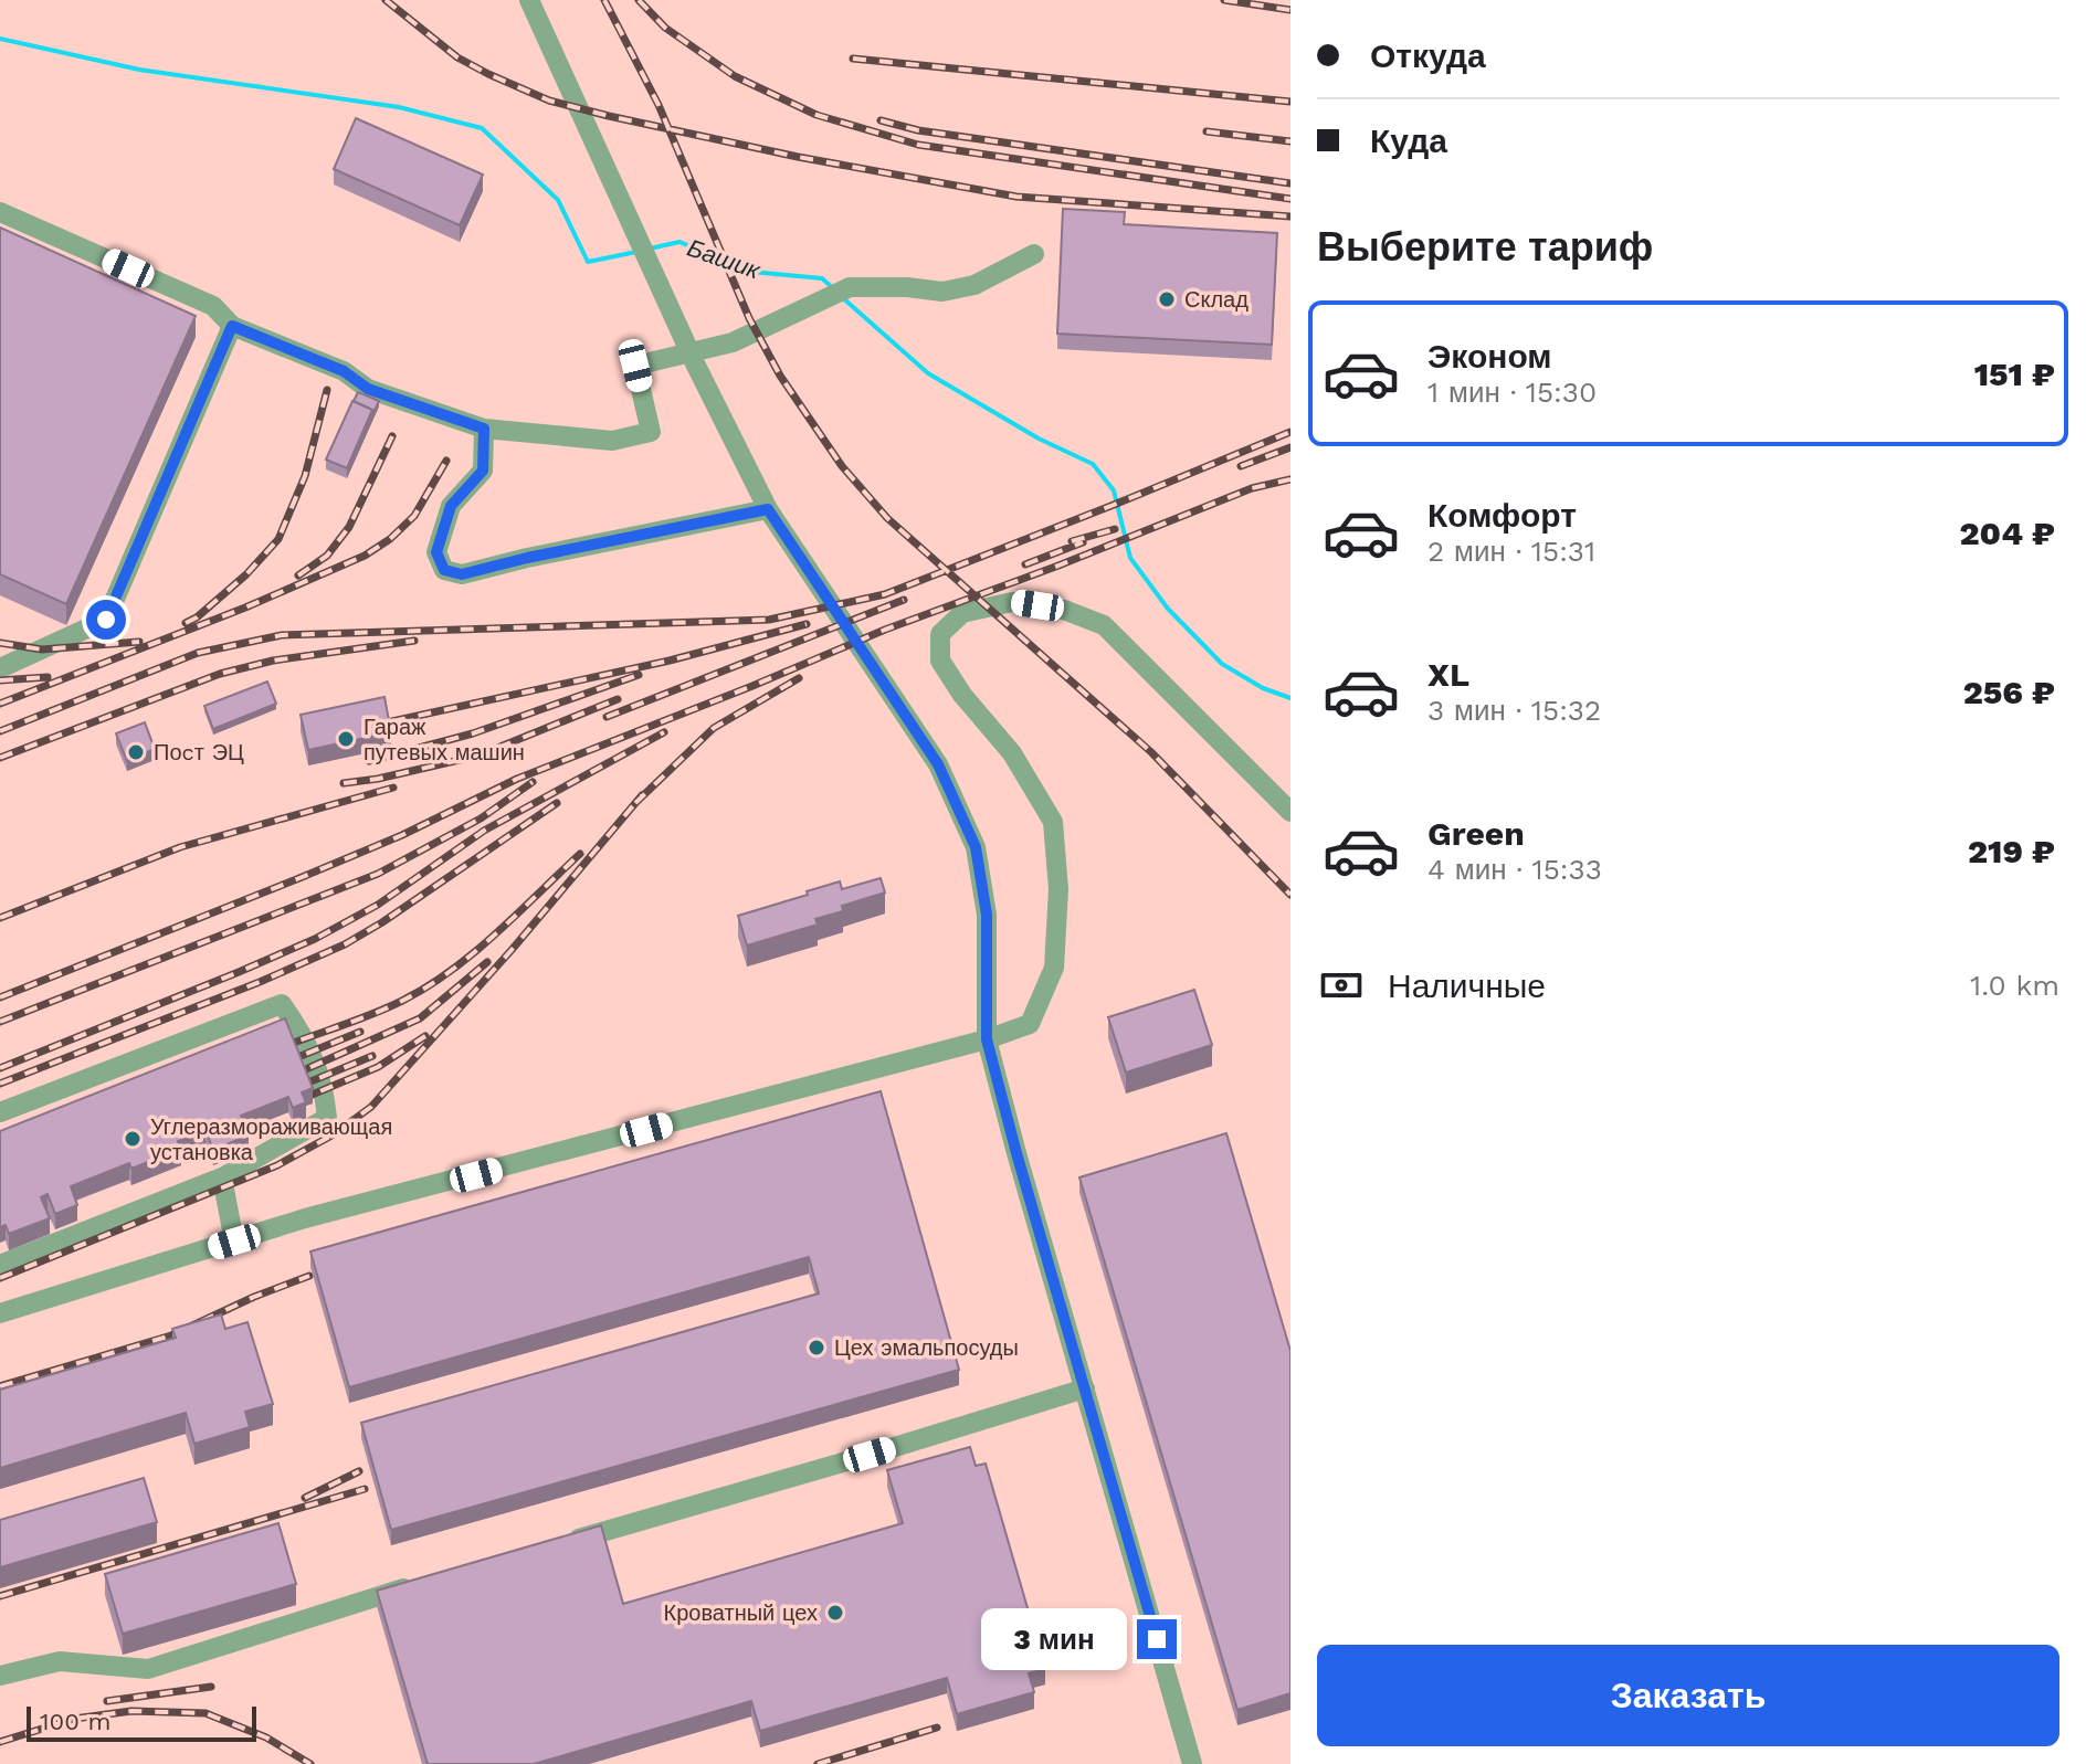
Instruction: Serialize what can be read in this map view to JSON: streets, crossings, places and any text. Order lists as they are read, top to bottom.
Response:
{
  "water": ["Башик"],
  "places": [
    "Склад",
    "Гараж путевых машин",
    "Поcт ЭЦ",
    "Углеразмораживающая установка",
    "Цех эмальпосуды",
    "Кроватный цех"
  ],
  "scale_bar": "100 m",
  "page": {
    "banner": ["Откуда", "Куда"],
    "heading": "Выберите тариф",
    "list": [
      {
        "name": "Эконом",
        "note": "1 мин · 15:30",
        "value": "151 ₽"
      },
      {
        "name": "Комфорт",
        "note": "2 мин · 15:31",
        "value": "204 ₽"
      },
      {
        "name": "XL",
        "note": "3 мин · 15:32",
        "value": "256 ₽"
      },
      {
        "name": "Green",
        "note": "4 мин · 15:33",
        "value": "219 ₽"
      }
    ],
    "pay": ["Наличные", "1.0 km"],
    "bubble": "3 мин",
    "buttons": "Заказать",
    "scale": "100 m"
  }
}
